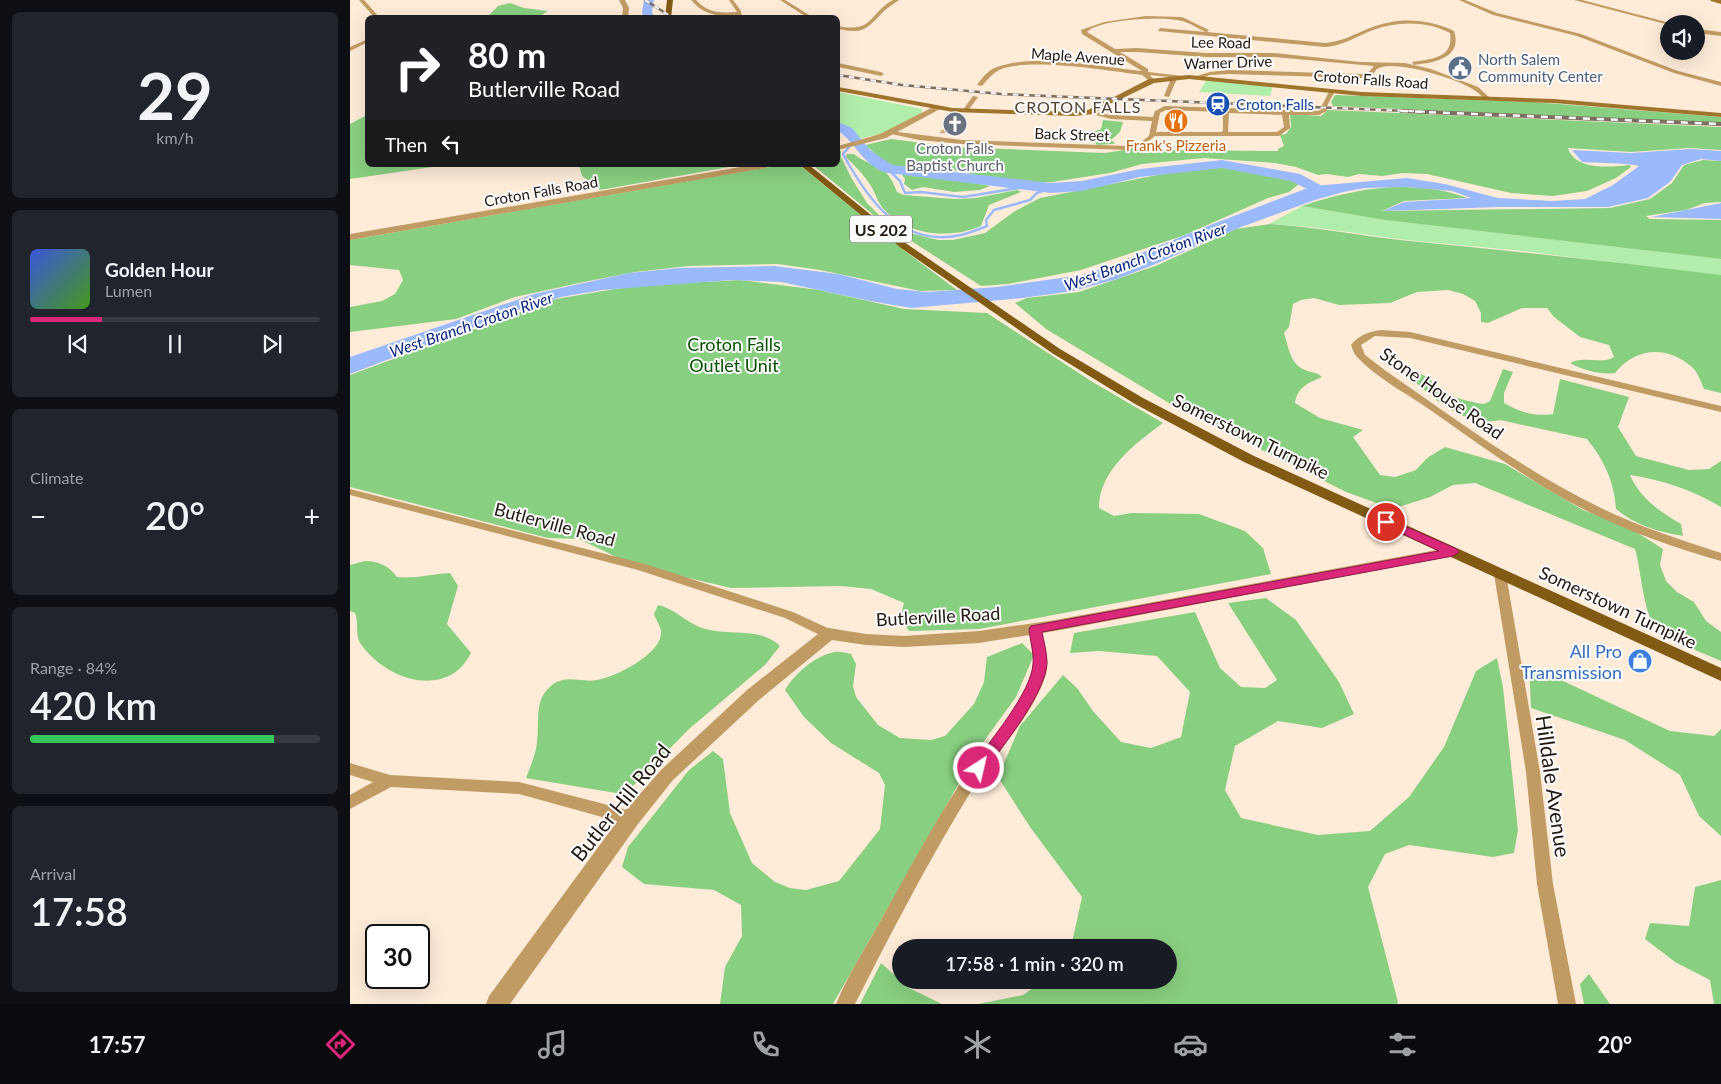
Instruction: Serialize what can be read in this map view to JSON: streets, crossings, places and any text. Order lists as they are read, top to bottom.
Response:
{
  "streets": {
    "main road": [
      "Warner Drive",
      "Croton Falls Road",
      "US 202",
      "Somerstown Turnpike"
    ],
    "street": [
      "Lee Road",
      "Maple Avenue",
      "Back Street",
      "Stone House Road",
      "Butlerville Road",
      "Hilldale Avenue",
      "Butler Hill Road"
    ]
  },
  "crossings": [
    ["Lee Road", "Warner Drive"],
    ["Maple Avenue", "Warner Drive"],
    ["Warner Drive", "Croton Falls Road"],
    ["Somerstown Turnpike", "Butlerville Road"],
    ["Somerstown Turnpike", "Hilldale Avenue"],
    ["Butlerville Road", "Butler Hill Road"]
  ],
  "districts": ["CROTON FALLS"],
  "water": ["West Branch Croton River"],
  "parks": ["Croton Falls Outlet Unit"],
  "places": {
    "public building": ["North Salem Community Center"],
    "station": ["Croton Falls"],
    "restaurant": ["Frank's Pizzeria"],
    "church": ["Croton Falls Baptist Church"],
    "shop": ["All Pro Transmission"]
  },
  "page": {
    "tile": [
      ["29", "km/h"],
      "Climate",
      ["Range · 84%", "420 km"],
      ["Arrival", "17:58"]
    ],
    "turn": ["80 m", "Butlerville Road"],
    "then": "Then",
    "song": ["Golden Hour", "Lumen"],
    "heat": ["−", "20°", "+"],
    "limit": "30",
    "trip": "17:58 · 1 min · 320 m",
    "tabs": ["17:57", "20°"]
  }
}
